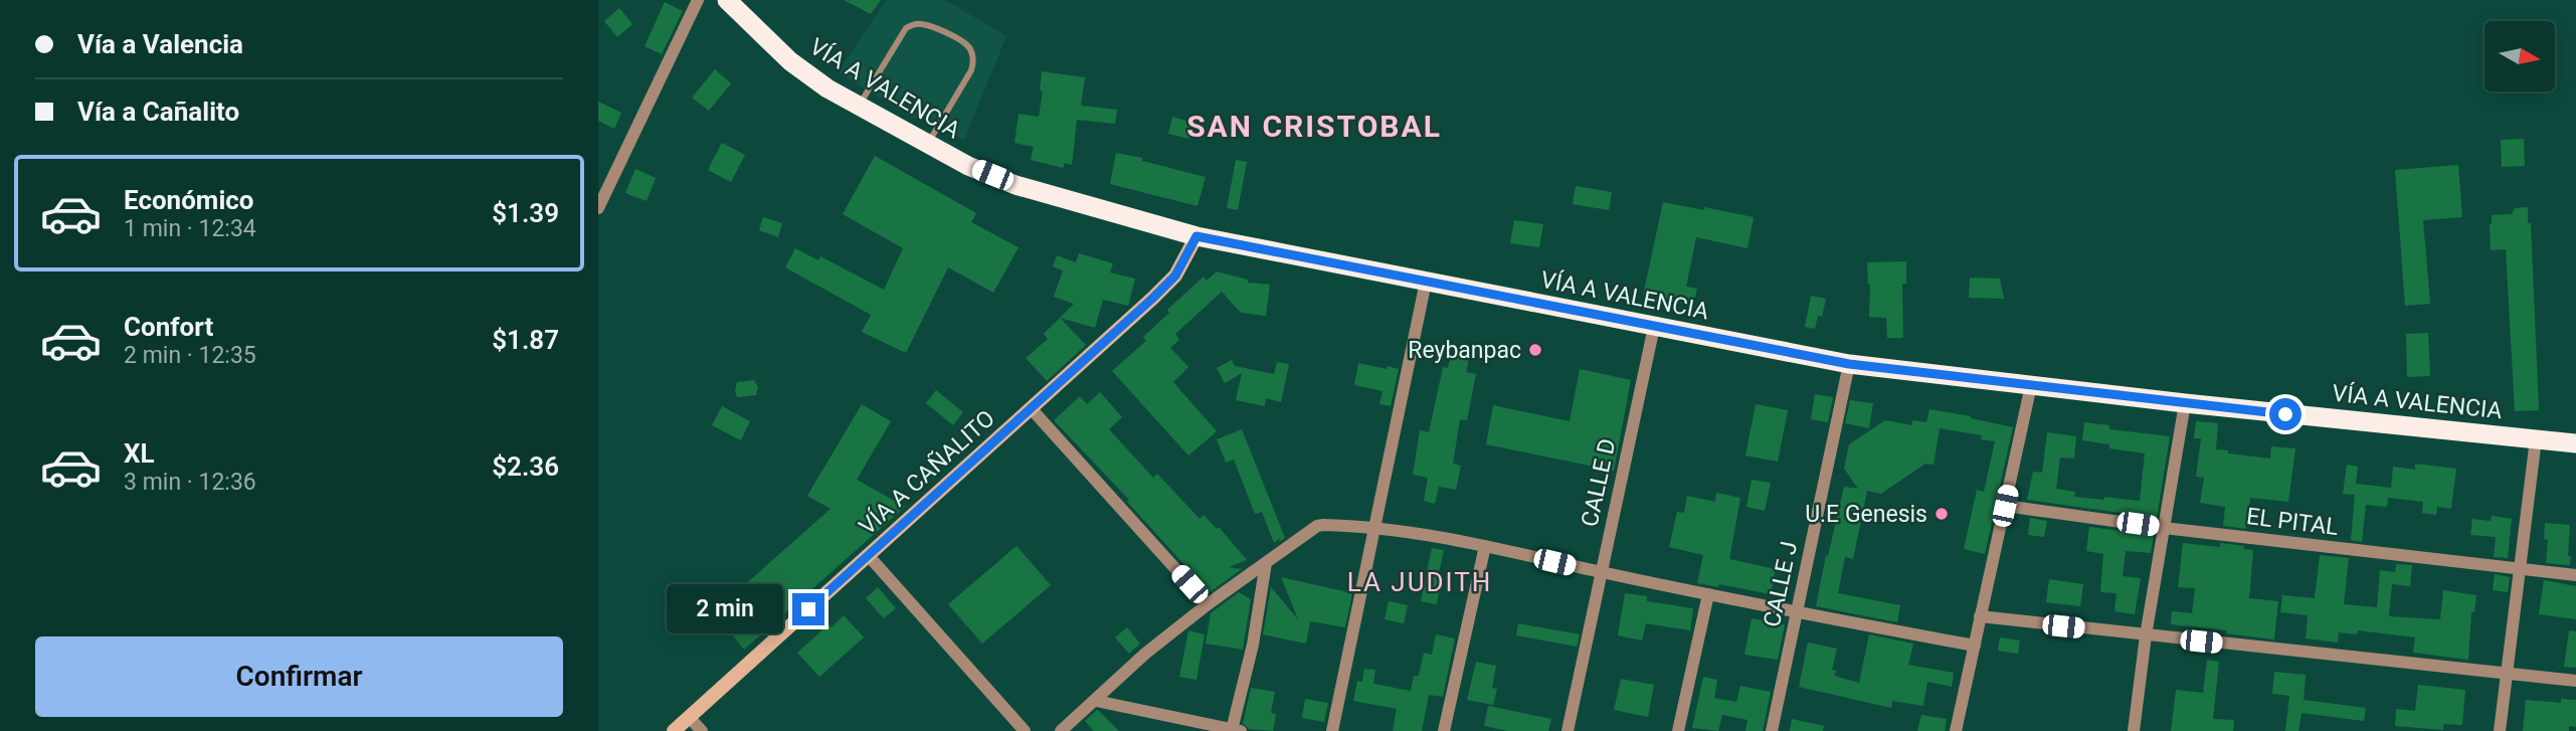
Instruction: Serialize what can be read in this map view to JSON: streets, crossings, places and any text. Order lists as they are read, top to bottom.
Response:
{
  "streets": {
    "highway": ["VÍA A VALENCIA"],
    "main road": ["VÍA A CAÑALITO"],
    "street": ["CALLE D", "EL PITAL", "CALLE J"]
  },
  "crossings": [
    ["VÍA A VALENCIA", "VÍA A CAÑALITO"],
    ["VÍA A VALENCIA", "CALLE D"],
    ["VÍA A VALENCIA", "CALLE J"]
  ],
  "districts": ["SAN CRISTOBAL", "LA JUDITH"],
  "places": ["Reybanpac", "U.E Genesis"],
  "north": "right",
  "page": {
    "banner": ["Vía a Valencia", "Vía a Cañalito"],
    "list": [
      {
        "name": "Económico",
        "note": "1 min · 12:34",
        "value": "$1.39"
      },
      {
        "name": "Confort",
        "note": "2 min · 12:35",
        "value": "$1.87"
      },
      {
        "name": "XL",
        "note": "3 min · 12:36",
        "value": "$2.36"
      }
    ],
    "bubble": "2 min",
    "buttons": "Confirmar"
  }
}
